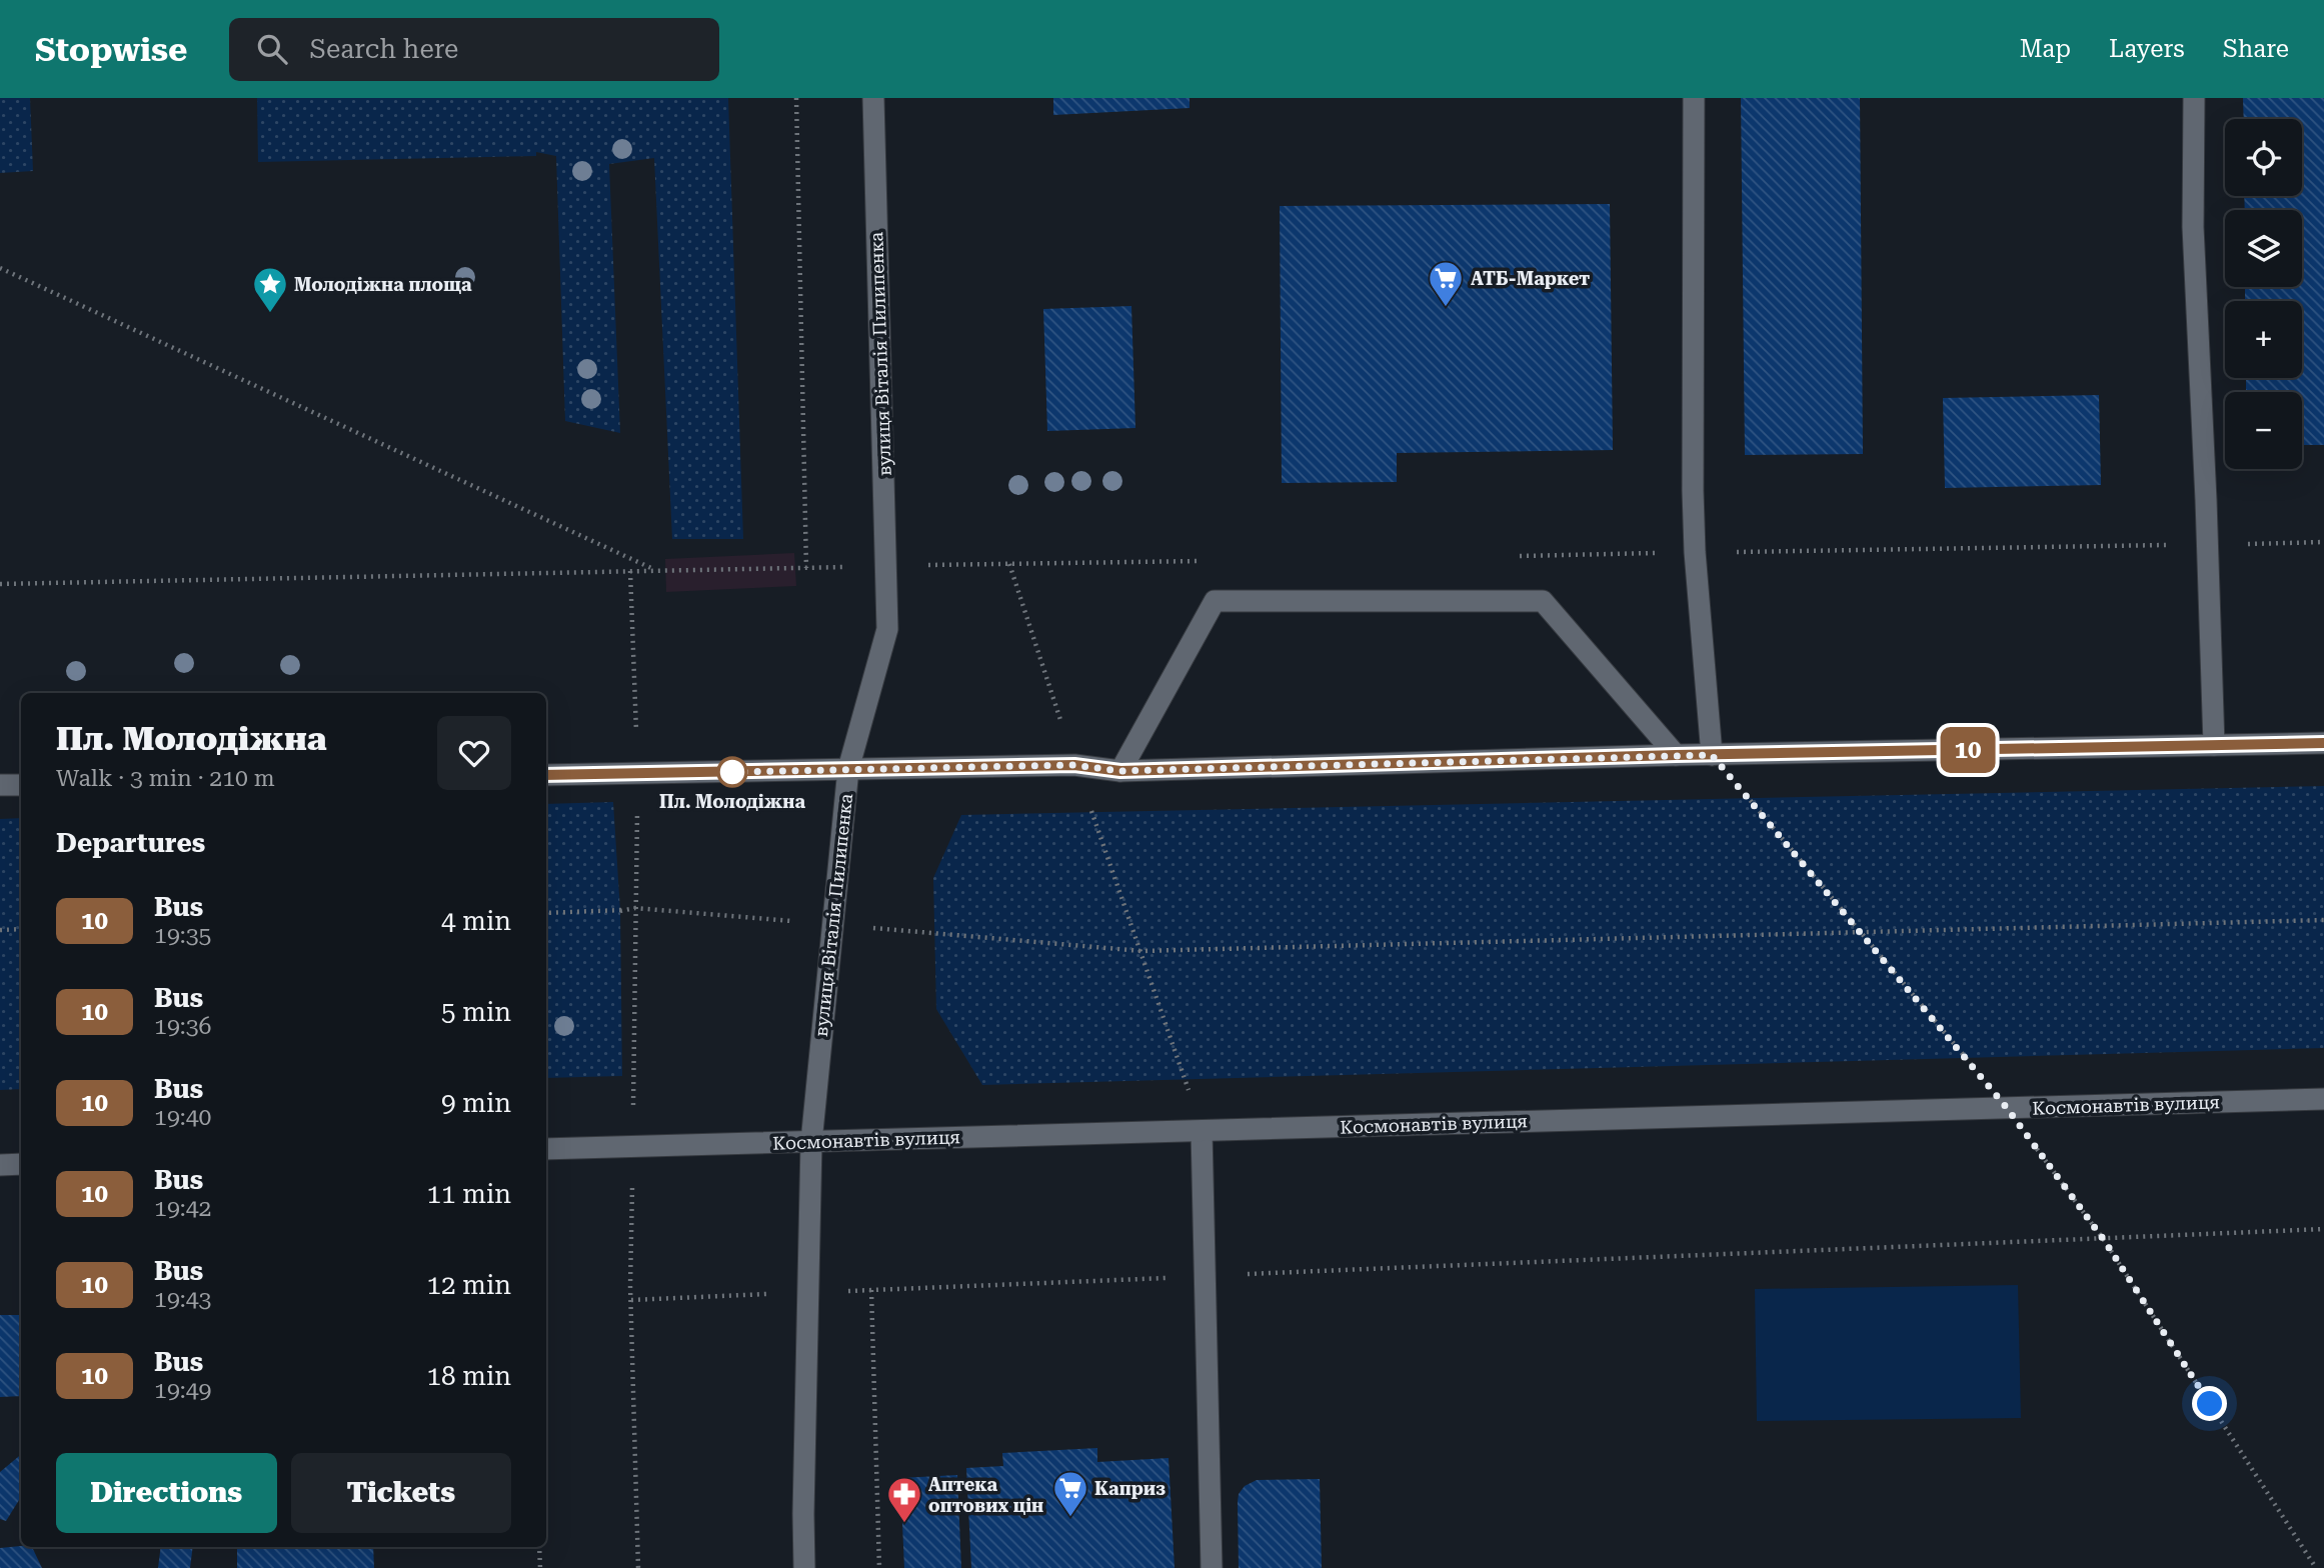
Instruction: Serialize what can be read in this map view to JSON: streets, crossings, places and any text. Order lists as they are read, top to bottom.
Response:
{
  "streets": {
    "street": ["вулиця Віталія Пилипенка", "Космонавтів вулиця"]
  },
  "crossings": [
    ["вулиця Віталія Пилипенка", "Космонавтів вулиця"]
  ],
  "places": {
    "supermarket": ["АТБ-Маркет", "Каприз"],
    "place": ["Молодіжна площа"],
    "other": ["Пл. Молодіжна"],
    "pharmacy": ["Аптека оптових цін"]
  },
  "lines": ["bus line 10"],
  "page": {
    "header": "Stopwise",
    "search": "Search here",
    "nav": ["Map", "Layers", "Share"],
    "on_map": "10",
    "map_buttons": ["+", "−"],
    "heading": [
      ["Пл. Молодіжна", "Walk · 3 min · 210 m"],
      "Departures"
    ],
    "list": [
      {
        "mark": "10",
        "name": "Bus",
        "note": "19:35",
        "value": "4 min"
      },
      {
        "mark": "10",
        "name": "Bus",
        "note": "19:36",
        "value": "5 min"
      },
      {
        "mark": "10",
        "name": "Bus",
        "note": "19:40",
        "value": "9 min"
      },
      {
        "mark": "10",
        "name": "Bus",
        "note": "19:42",
        "value": "11 min"
      },
      {
        "mark": "10",
        "name": "Bus",
        "note": "19:43",
        "value": "12 min"
      },
      {
        "mark": "10",
        "name": "Bus",
        "note": "19:49",
        "value": "18 min"
      }
    ],
    "buttons": ["Directions", "Tickets"]
  }
}
